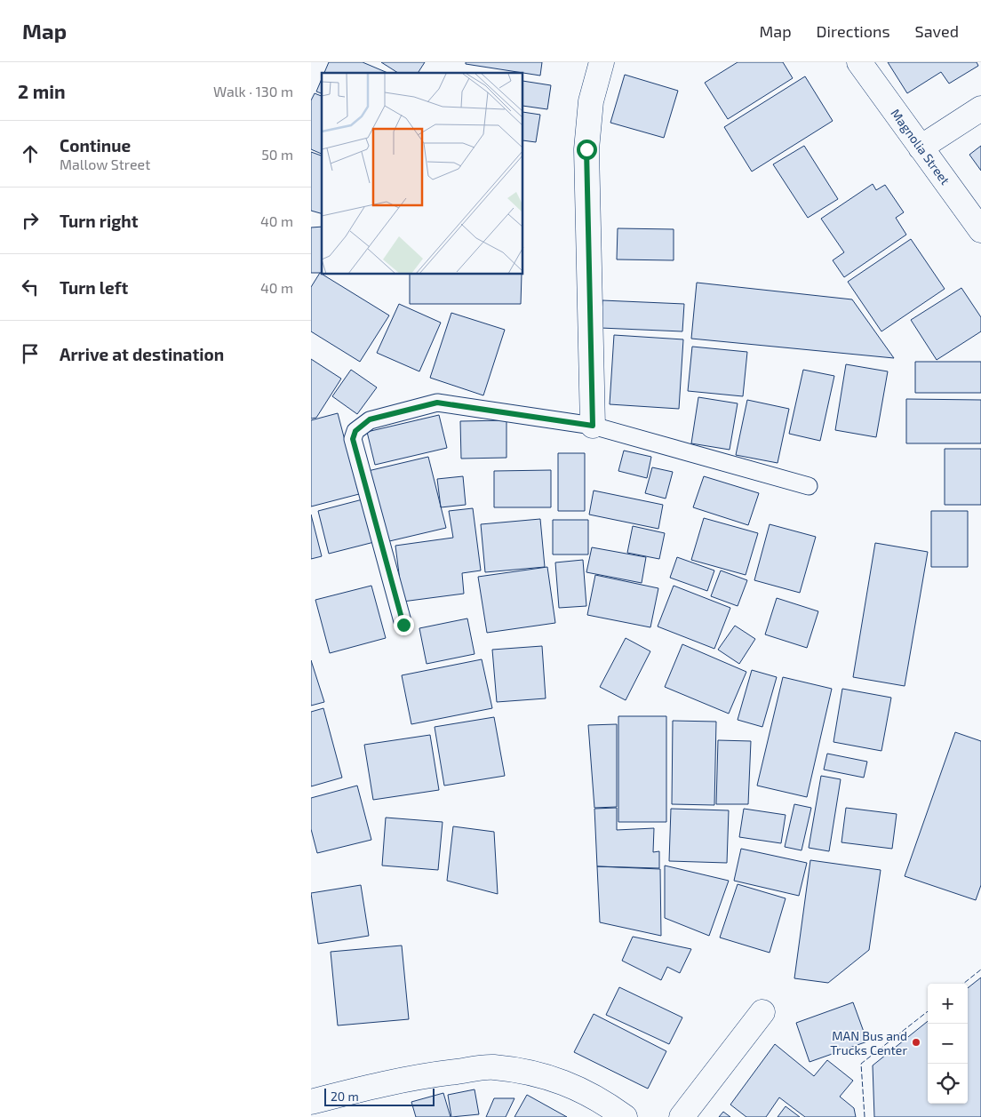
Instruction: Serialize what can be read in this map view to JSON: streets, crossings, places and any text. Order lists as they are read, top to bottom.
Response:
{
  "streets": {
    "street": ["Magnolia Street"]
  },
  "places": ["MAN Bus and Trucks Center"],
  "scale_bar": "20 m",
  "page": {
    "header": "Map",
    "nav": ["Map", "Directions", "Saved"],
    "heading": ["2 min", "Walk · 130 m"],
    "list": [
      ["Continue", "Mallow Street", "50 m"],
      ["Turn right", "40 m"],
      ["Turn left", "40 m"],
      "Arrive at destination"
    ],
    "map_buttons": ["+", "−"],
    "scale": "20 m"
  }
}
